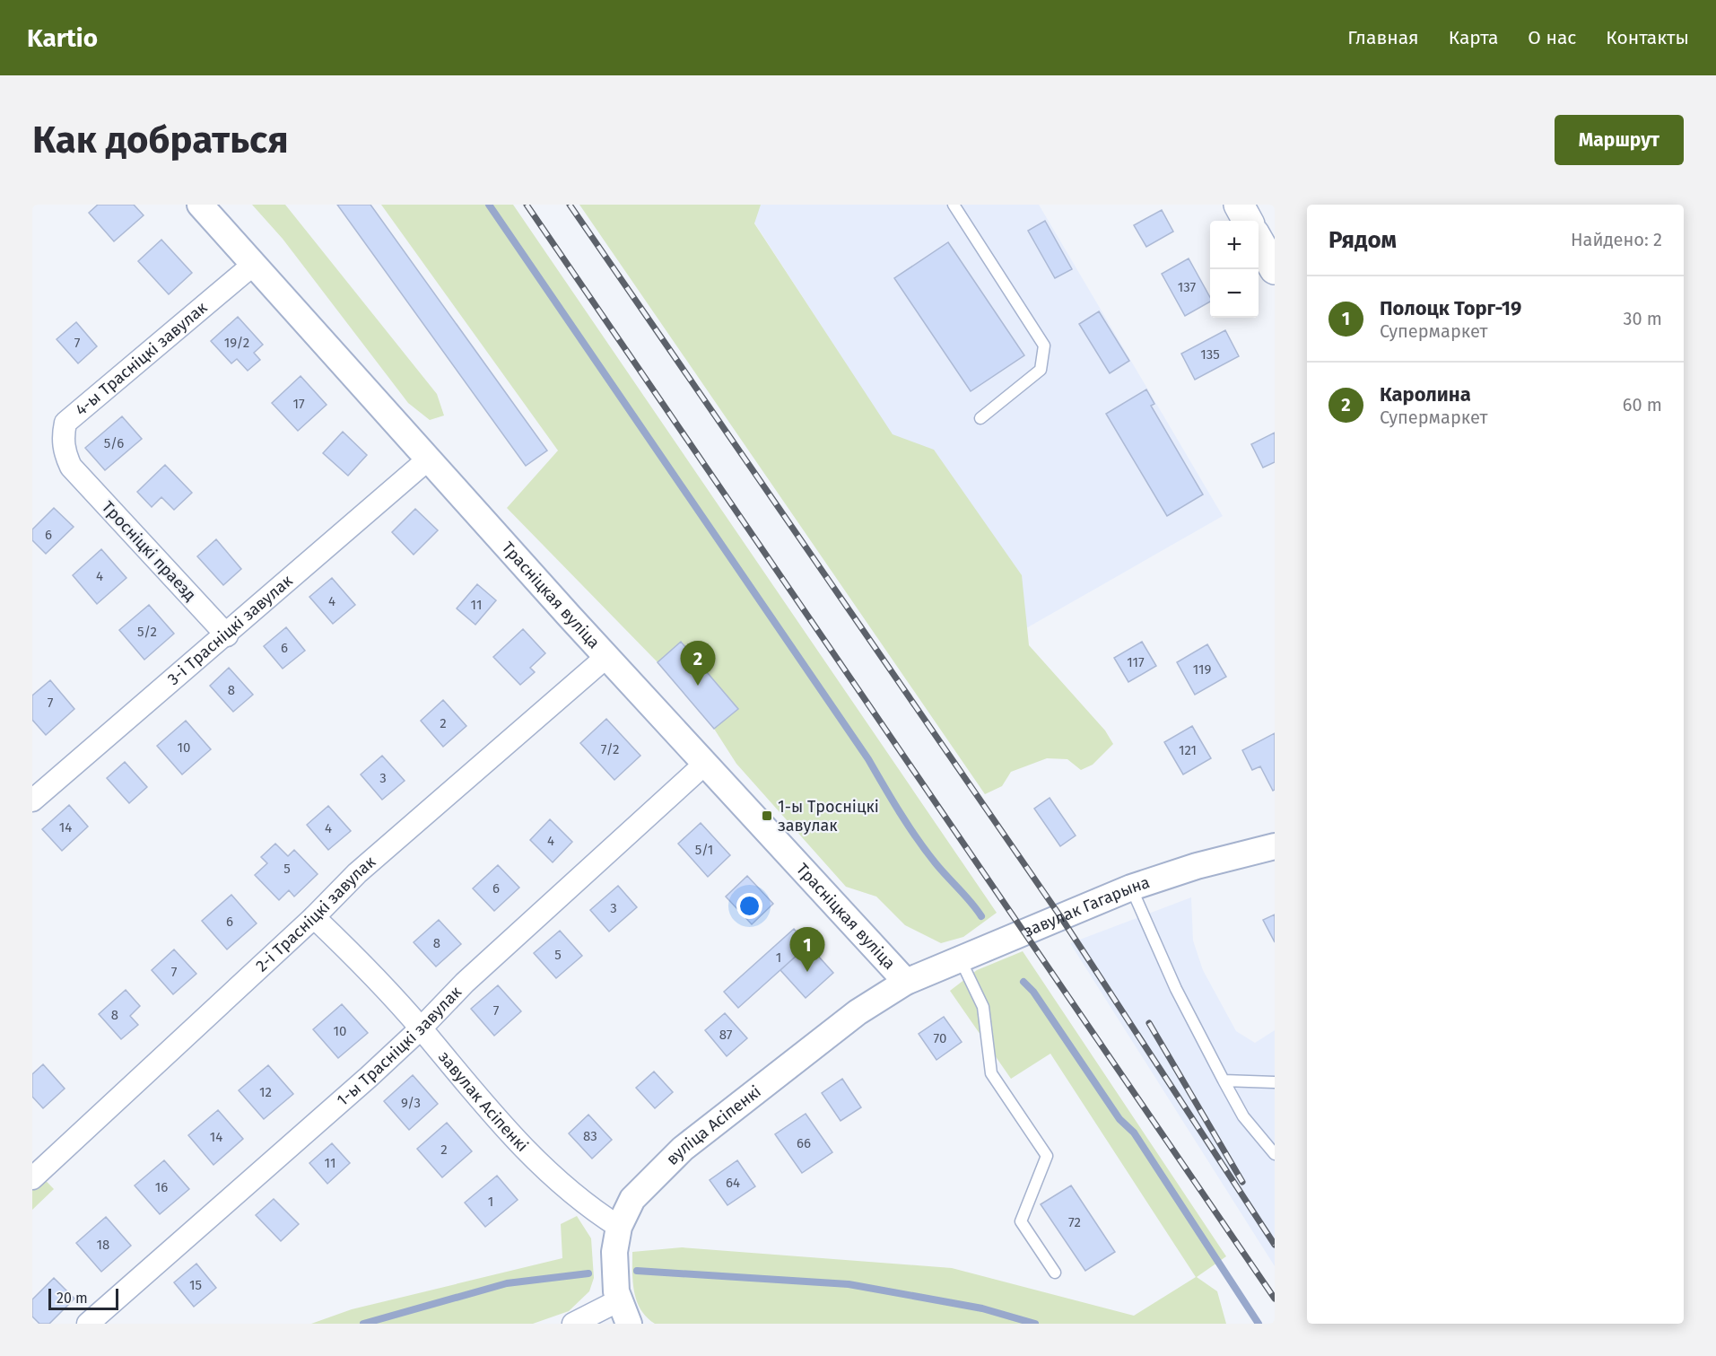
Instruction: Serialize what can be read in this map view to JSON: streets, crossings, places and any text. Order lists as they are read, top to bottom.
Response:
{
  "streets": {
    "street": [
      "4-ы Трасніцкі завулак",
      "Тросніцкі праезд",
      "Трасніцкая вуліца",
      "3-і Трасніцкі завулак",
      "завулак Гагарына",
      "2-і Трасніцкі завулак",
      "1-ы Трасніцкі завулак",
      "завулак Асіпенкі",
      "вуліца Асіпенкі"
    ]
  },
  "crossings": [
    ["4-ы Трасніцкі завулак", "Тросніцкі праезд"],
    ["4-ы Трасніцкі завулак", "Трасніцкая вуліца"],
    ["Тросніцкі праезд", "3-і Трасніцкі завулак"],
    ["Трасніцкая вуліца", "3-і Трасніцкі завулак"],
    ["Трасніцкая вуліца", "завулак Гагарына"],
    ["Трасніцкая вуліца", "2-і Трасніцкі завулак"],
    ["Трасніцкая вуліца", "1-ы Трасніцкі завулак"],
    ["Трасніцкая вуліца", "вуліца Асіпенкі"],
    ["завулак Гагарына", "вуліца Асіпенкі"],
    ["2-і Трасніцкі завулак", "завулак Асіпенкі"],
    ["1-ы Трасніцкі завулак", "завулак Асіпенкі"],
    ["завулак Асіпенкі", "вуліца Асіпенкі"]
  ],
  "places": {
    "transit": ["1-ы Тросніцкі завулак"]
  },
  "house_numbers": [
    "137",
    "7",
    "19/2",
    "135",
    "17",
    "5/6",
    "6",
    "4",
    "4",
    "11",
    "5/2",
    "6",
    "117",
    "119",
    "8",
    "7",
    "2",
    "10",
    "7/2",
    "121",
    "3",
    "14",
    "4",
    "4",
    "5/1",
    "5",
    "6",
    "3",
    "6",
    "8",
    "5",
    "1",
    "7",
    "7",
    "8",
    "10",
    "87",
    "70",
    "12",
    "9/3",
    "83",
    "14",
    "66",
    "2",
    "11",
    "64",
    "16",
    "1",
    "72",
    "18",
    "15"
  ],
  "scale_bar": "20 m",
  "page": {
    "header": "Kartio",
    "nav": [
      "Главная",
      "Карта",
      "О нас",
      "Контакты"
    ],
    "buttons": "Маршрут",
    "title": "Как добраться",
    "heading": ["Рядом", "Найдено: 2"],
    "map_buttons": ["+", "−"],
    "list": [
      {
        "mark": "1",
        "name": "Полоцк Торг-19",
        "note": "Супермаркет",
        "value": "30 m"
      },
      {
        "mark": "2",
        "name": "Каролина",
        "note": "Супермаркет",
        "value": "60 m"
      }
    ],
    "pins": ["2", "1"],
    "scale": "20 m"
  }
}
